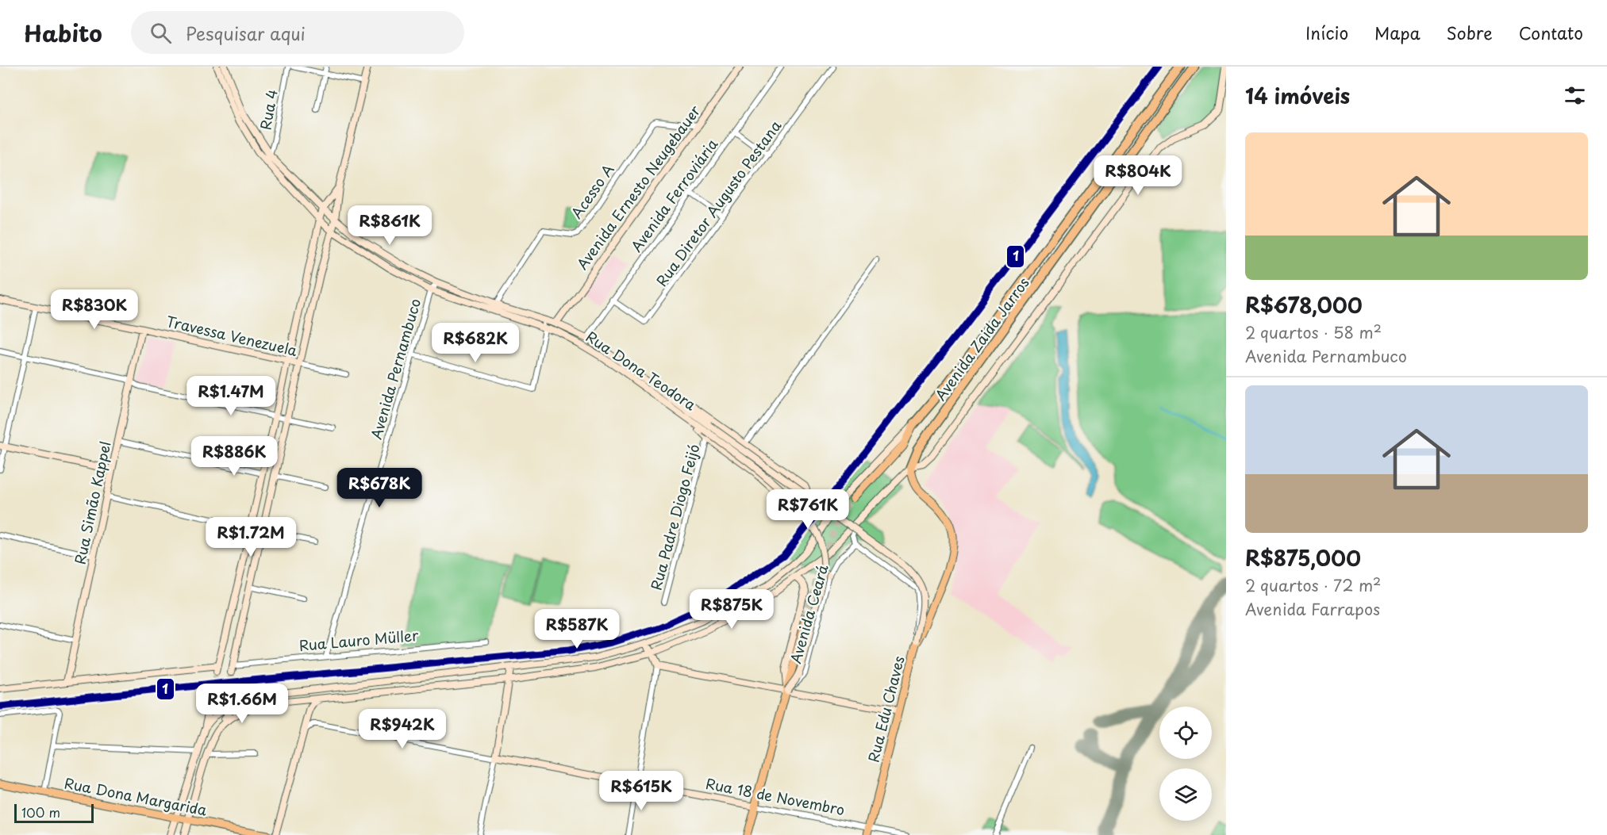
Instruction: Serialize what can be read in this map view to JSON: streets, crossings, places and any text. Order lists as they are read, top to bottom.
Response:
{
  "streets": {
    "highway": ["Avenida Zaida Jarros"],
    "main road": [
      "Avenida Ernesto Neugebauer",
      "Travessa Venezuela",
      "Rua Dona Teodora",
      "Rua Simão Kappel",
      "Avenida Ceará",
      "Rua Edu Chaves",
      "Rua Dona Margarida",
      "Rua 18 de Novembro"
    ],
    "street": [
      "Rua 4",
      "Acesso A",
      "Avenida Ferroviária",
      "Rua Diretor Augusto Pestana",
      "Avenida Pernambuco",
      "Rua Padre Diogo Feijó",
      "Rua Lauro Müller"
    ]
  },
  "crossings": [
    ["Rua 4", "Rua Dona Teodora"],
    ["Avenida Ernesto Neugebauer", "Acesso A"],
    ["Avenida Ernesto Neugebauer", "Rua Dona Teodora"],
    ["Acesso A", "Rua Dona Teodora"],
    ["Avenida Ferroviária", "Rua Diretor Augusto Pestana"],
    ["Avenida Ferroviária", "Rua Dona Teodora"],
    ["Travessa Venezuela", "Rua Simão Kappel"],
    ["Avenida Pernambuco", "Rua Dona Teodora"],
    ["Avenida Pernambuco", "Rua Lauro Müller"],
    ["Avenida Ceará", "Rua Edu Chaves"],
    ["Avenida Ceará", "Rua 18 de Novembro"],
    ["Rua Edu Chaves", "Rua 18 de Novembro"]
  ],
  "lines": ["transit line 1"],
  "scale_bar": "100 m",
  "page": {
    "header": "Habito",
    "search": "Pesquisar aqui",
    "nav": [
      "Início",
      "Mapa",
      "Sobre",
      "Contato"
    ],
    "heading": "14 imóveis",
    "list": [
      {
        "name": "R$678,000",
        "note": "2 quartos · 58 m² · Avenida Pernambuco"
      },
      {
        "name": "R$875,000",
        "note": "2 quartos · 72 m² · Avenida Farrapos"
      }
    ],
    "price": [
      "R$804K",
      "R$861K",
      "R$830K",
      "R$682K",
      "R$1.47M",
      "R$886K",
      "R$678K",
      "R$761K",
      "R$1.72M",
      "R$875K",
      "R$587K",
      "R$1.66M",
      "R$942K",
      "R$615K"
    ],
    "scale": "100 m"
  }
}
